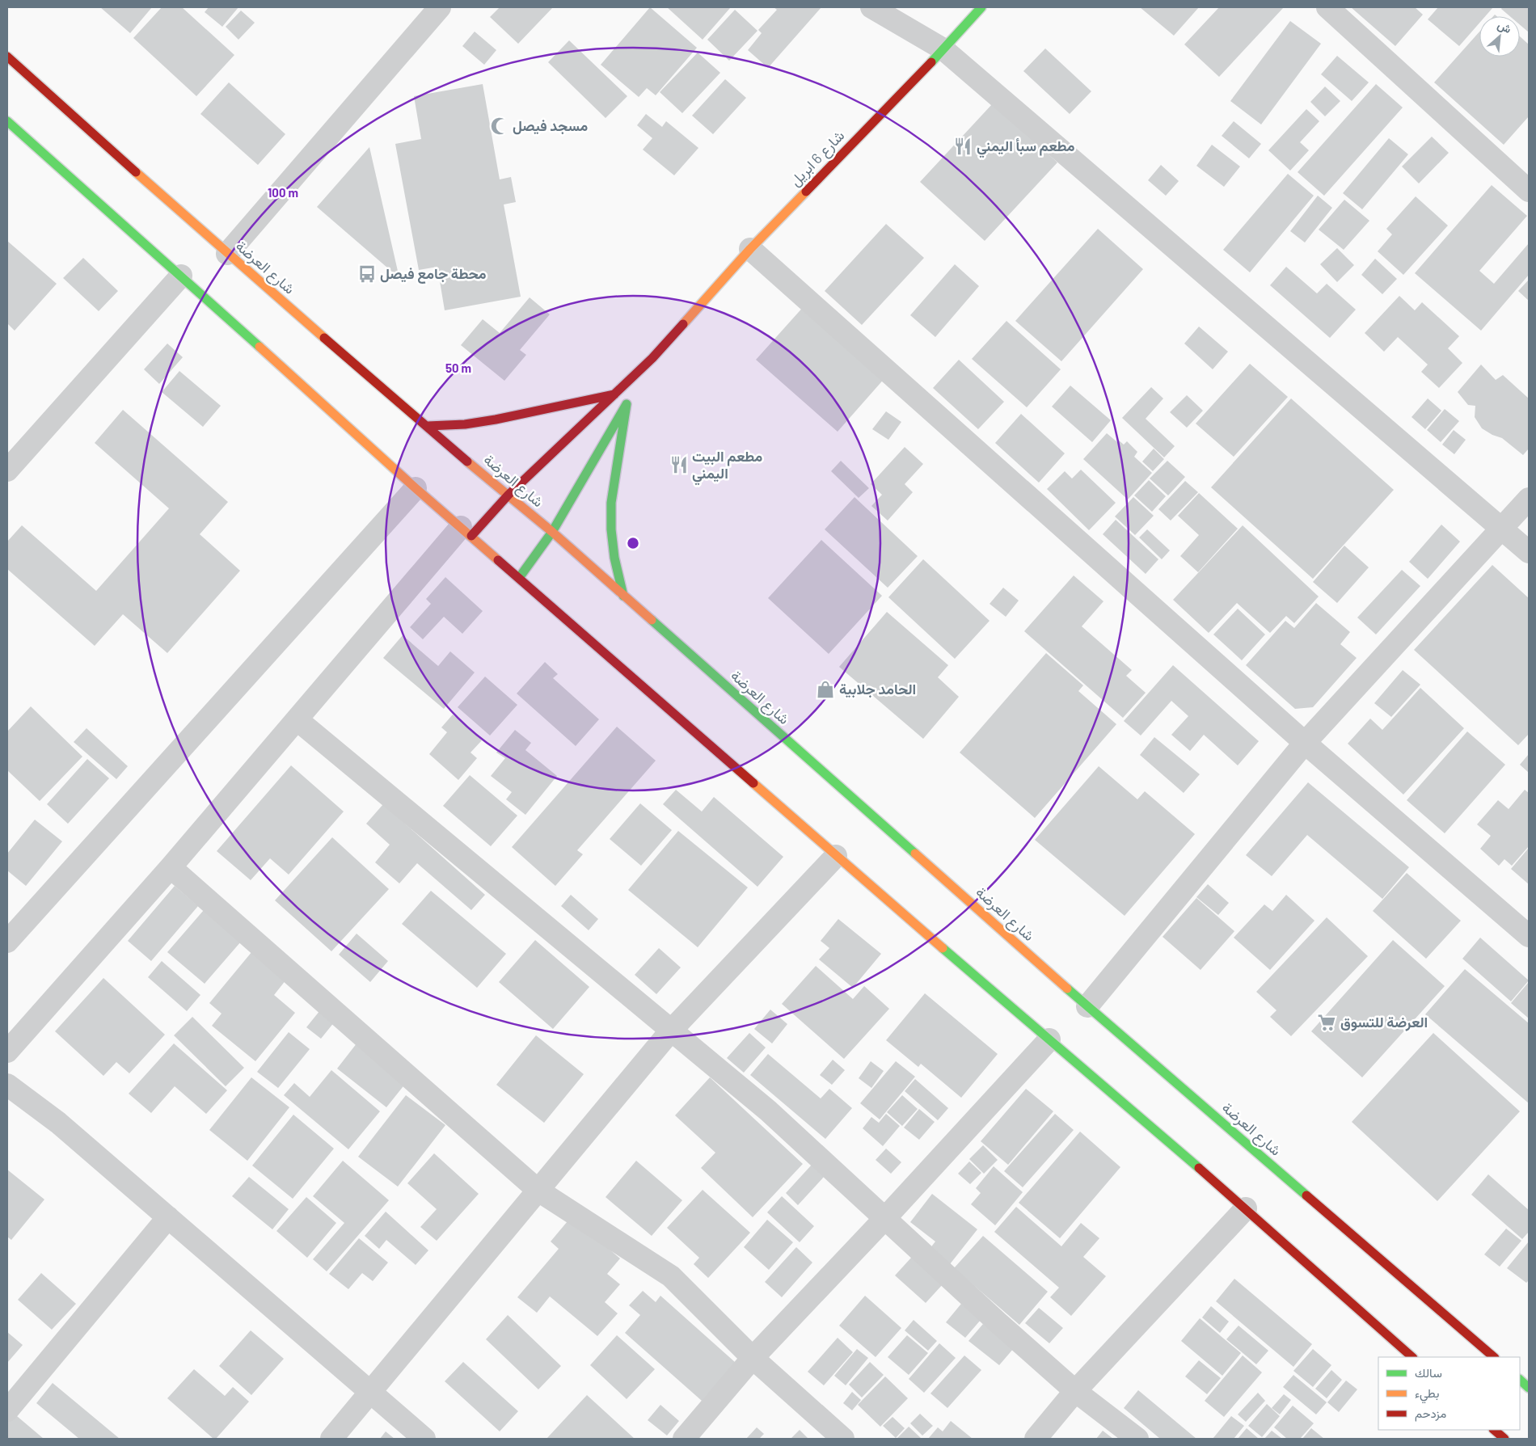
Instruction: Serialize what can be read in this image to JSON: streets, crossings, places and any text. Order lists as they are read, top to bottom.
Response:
{
  "streets": {
    "main road": ["شارع 6 ابريل", "شارع العرضة"]
  },
  "places": {
    "mosque": ["مسجد فيصل"],
    "restaurant": ["مطعم سبأ اليمني", "مطعم البيت اليمني"],
    "bus stop": ["محطة جامع فيصل"],
    "shop": ["الحامد جلابية"],
    "supermarket": ["العرضة للتسوق"]
  },
  "legend": ["سالك", "بطيء", "مزدحم"],
  "north": "top right",
  "rings": ["100 m", "50 m"]
}
